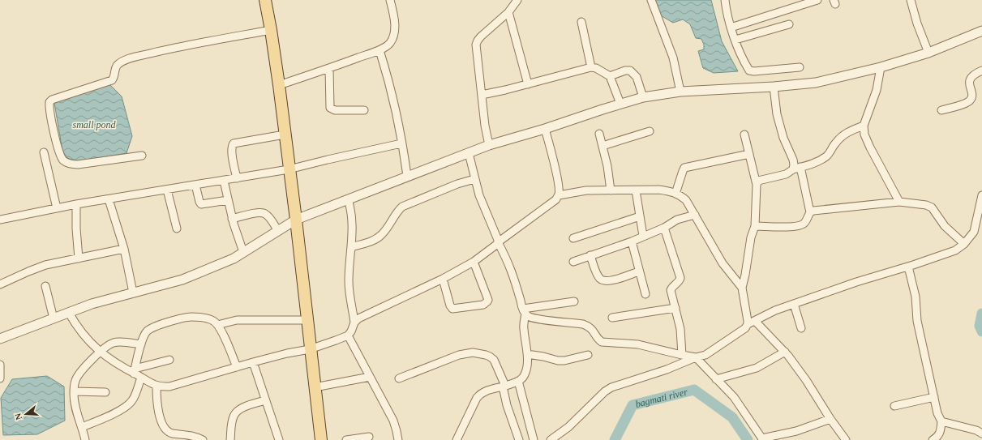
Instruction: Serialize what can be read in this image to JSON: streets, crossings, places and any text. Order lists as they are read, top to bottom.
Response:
{
  "water": ["small pond", "bagmati river"],
  "north": "left"
}
